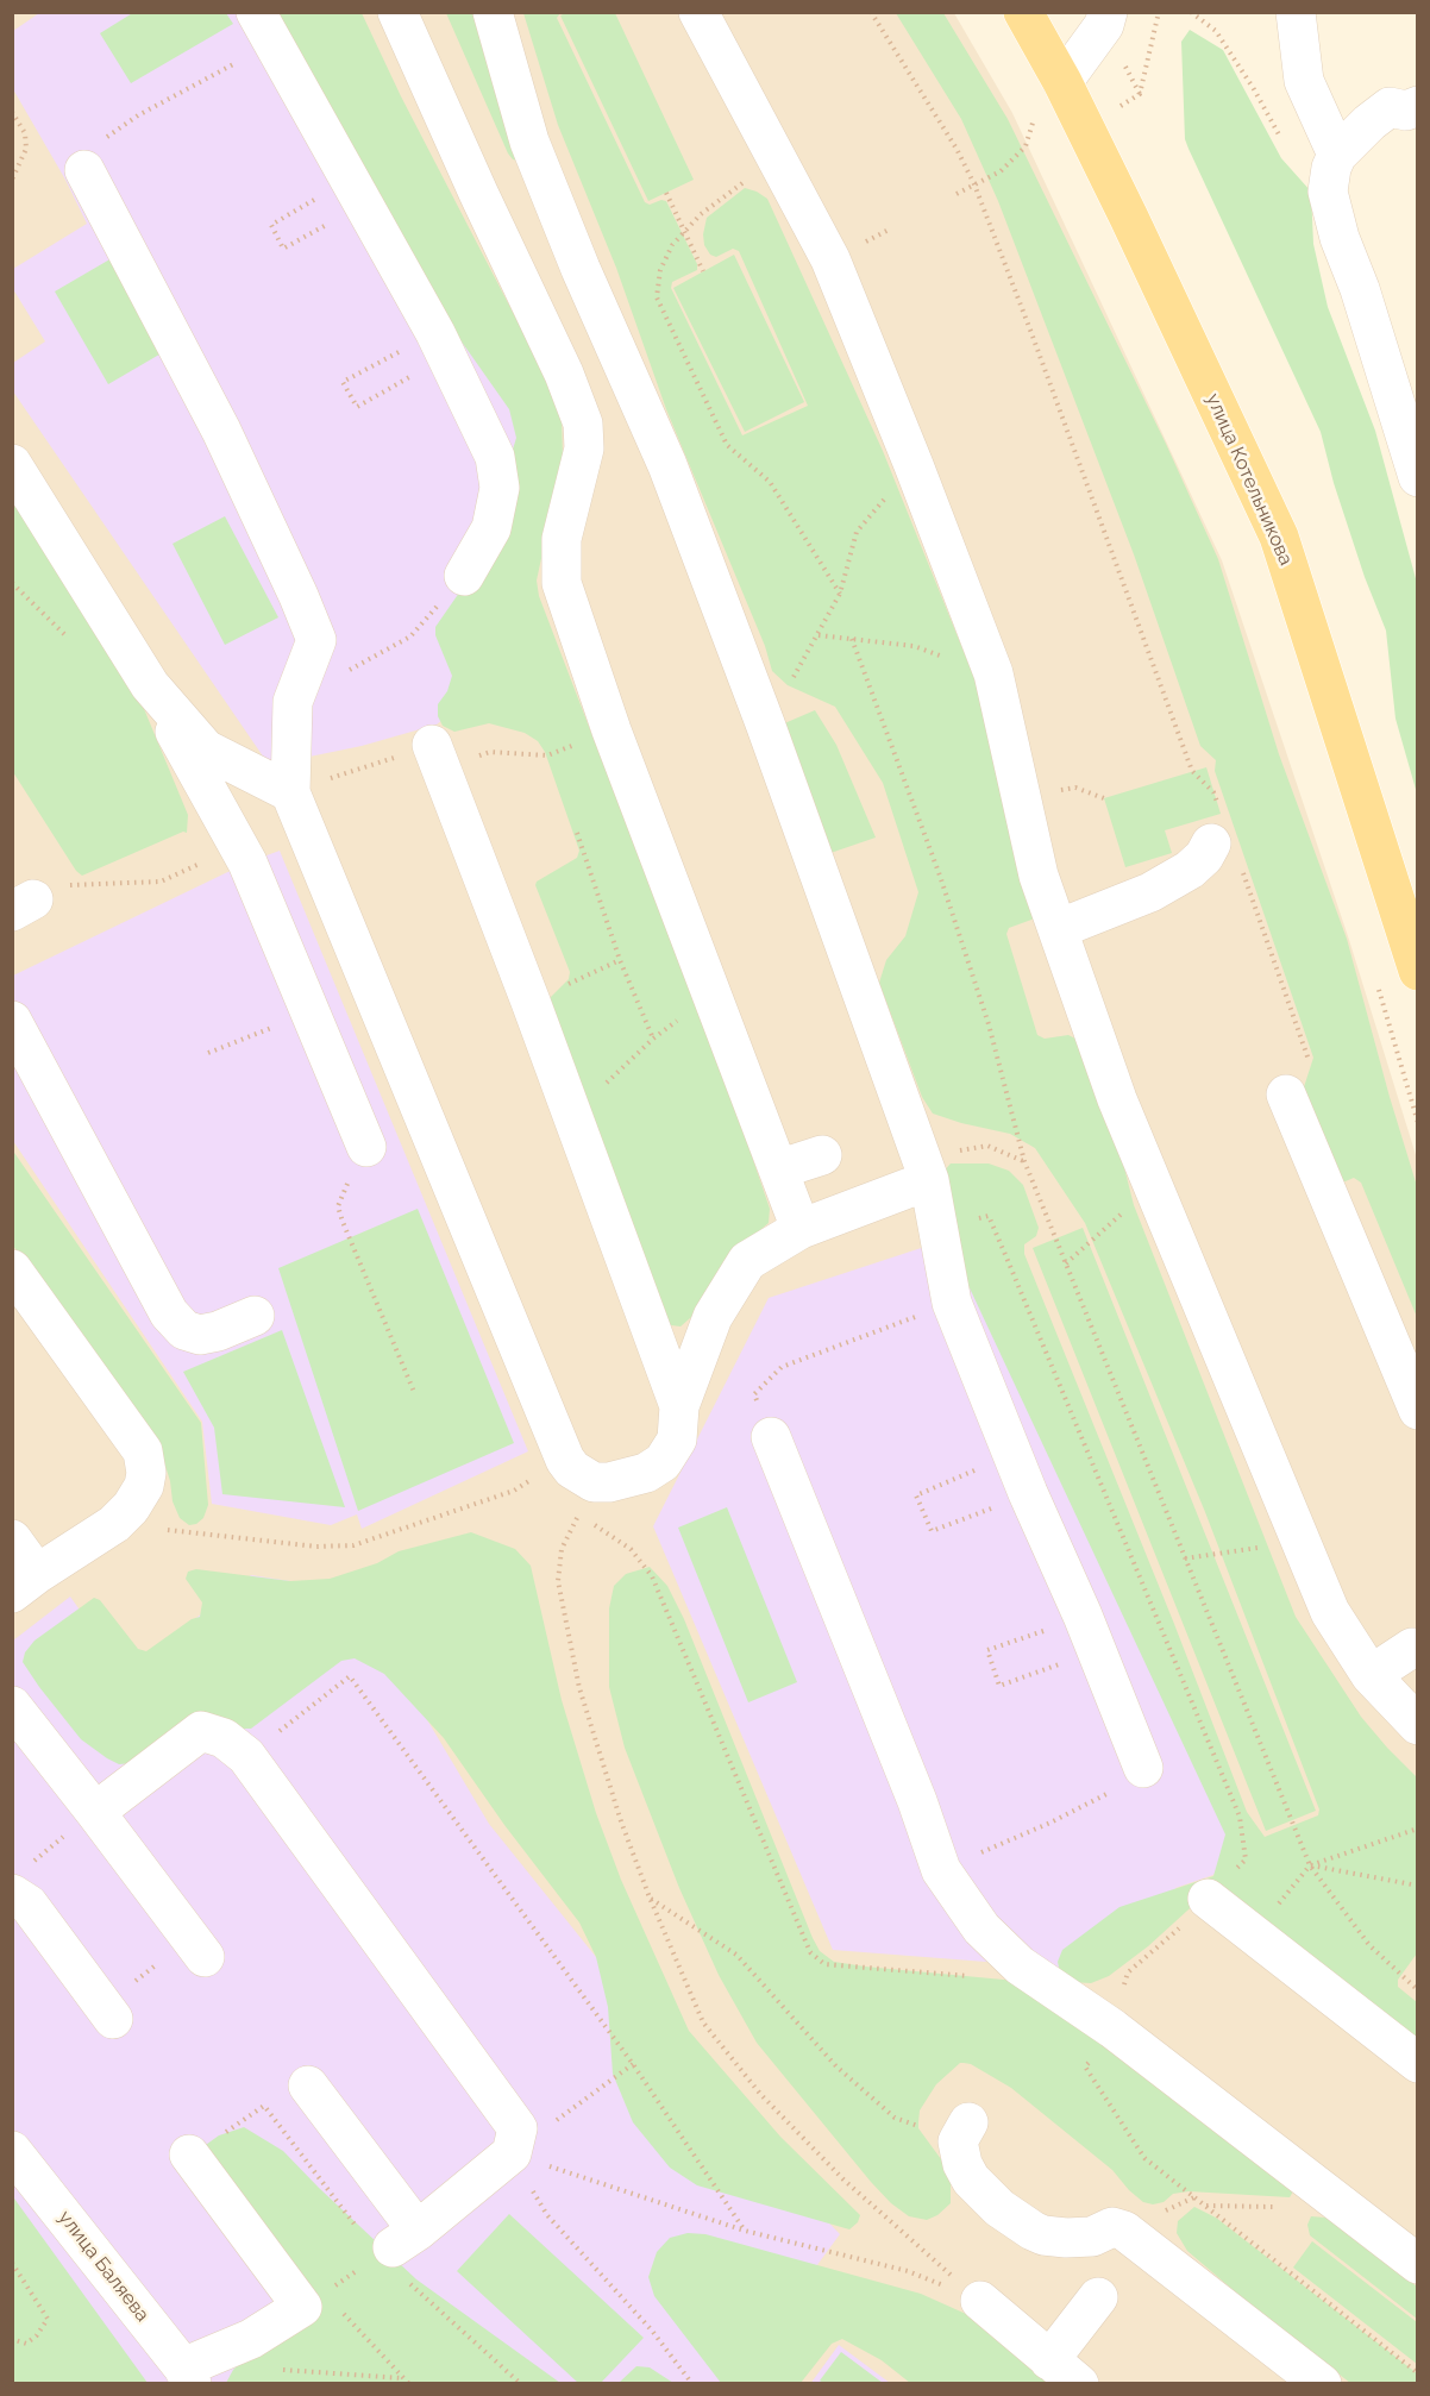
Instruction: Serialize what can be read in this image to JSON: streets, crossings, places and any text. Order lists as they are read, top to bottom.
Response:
{
  "streets": {
    "main road": ["улица Котельникова"],
    "street": ["улица Баляева"]
  }
}
